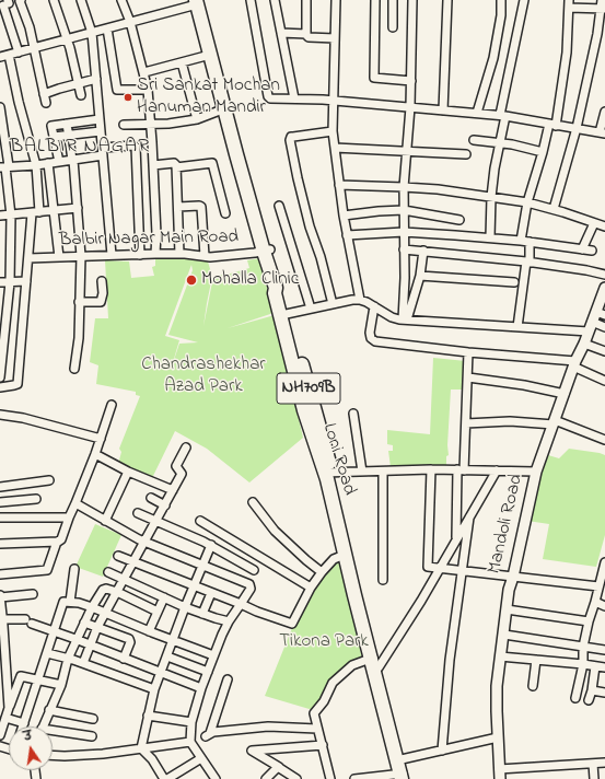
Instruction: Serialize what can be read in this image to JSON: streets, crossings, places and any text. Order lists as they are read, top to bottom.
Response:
{
  "streets": {
    "highway": ["NH709B", "Loni Road"],
    "street": ["Balbir Nagar Main Road", "Mandoli Road"]
  },
  "crossings": [
    ["Balbir Nagar Main Road", "Loni Road"]
  ],
  "districts": ["BALBIR NAGAR"],
  "parks": ["Chandrashekhar Azad Park", "Tikona Park"],
  "places": ["Sri Sankat Mochan Hanuman Mandir", "Mohalla Clinic"],
  "north": "top"
}
